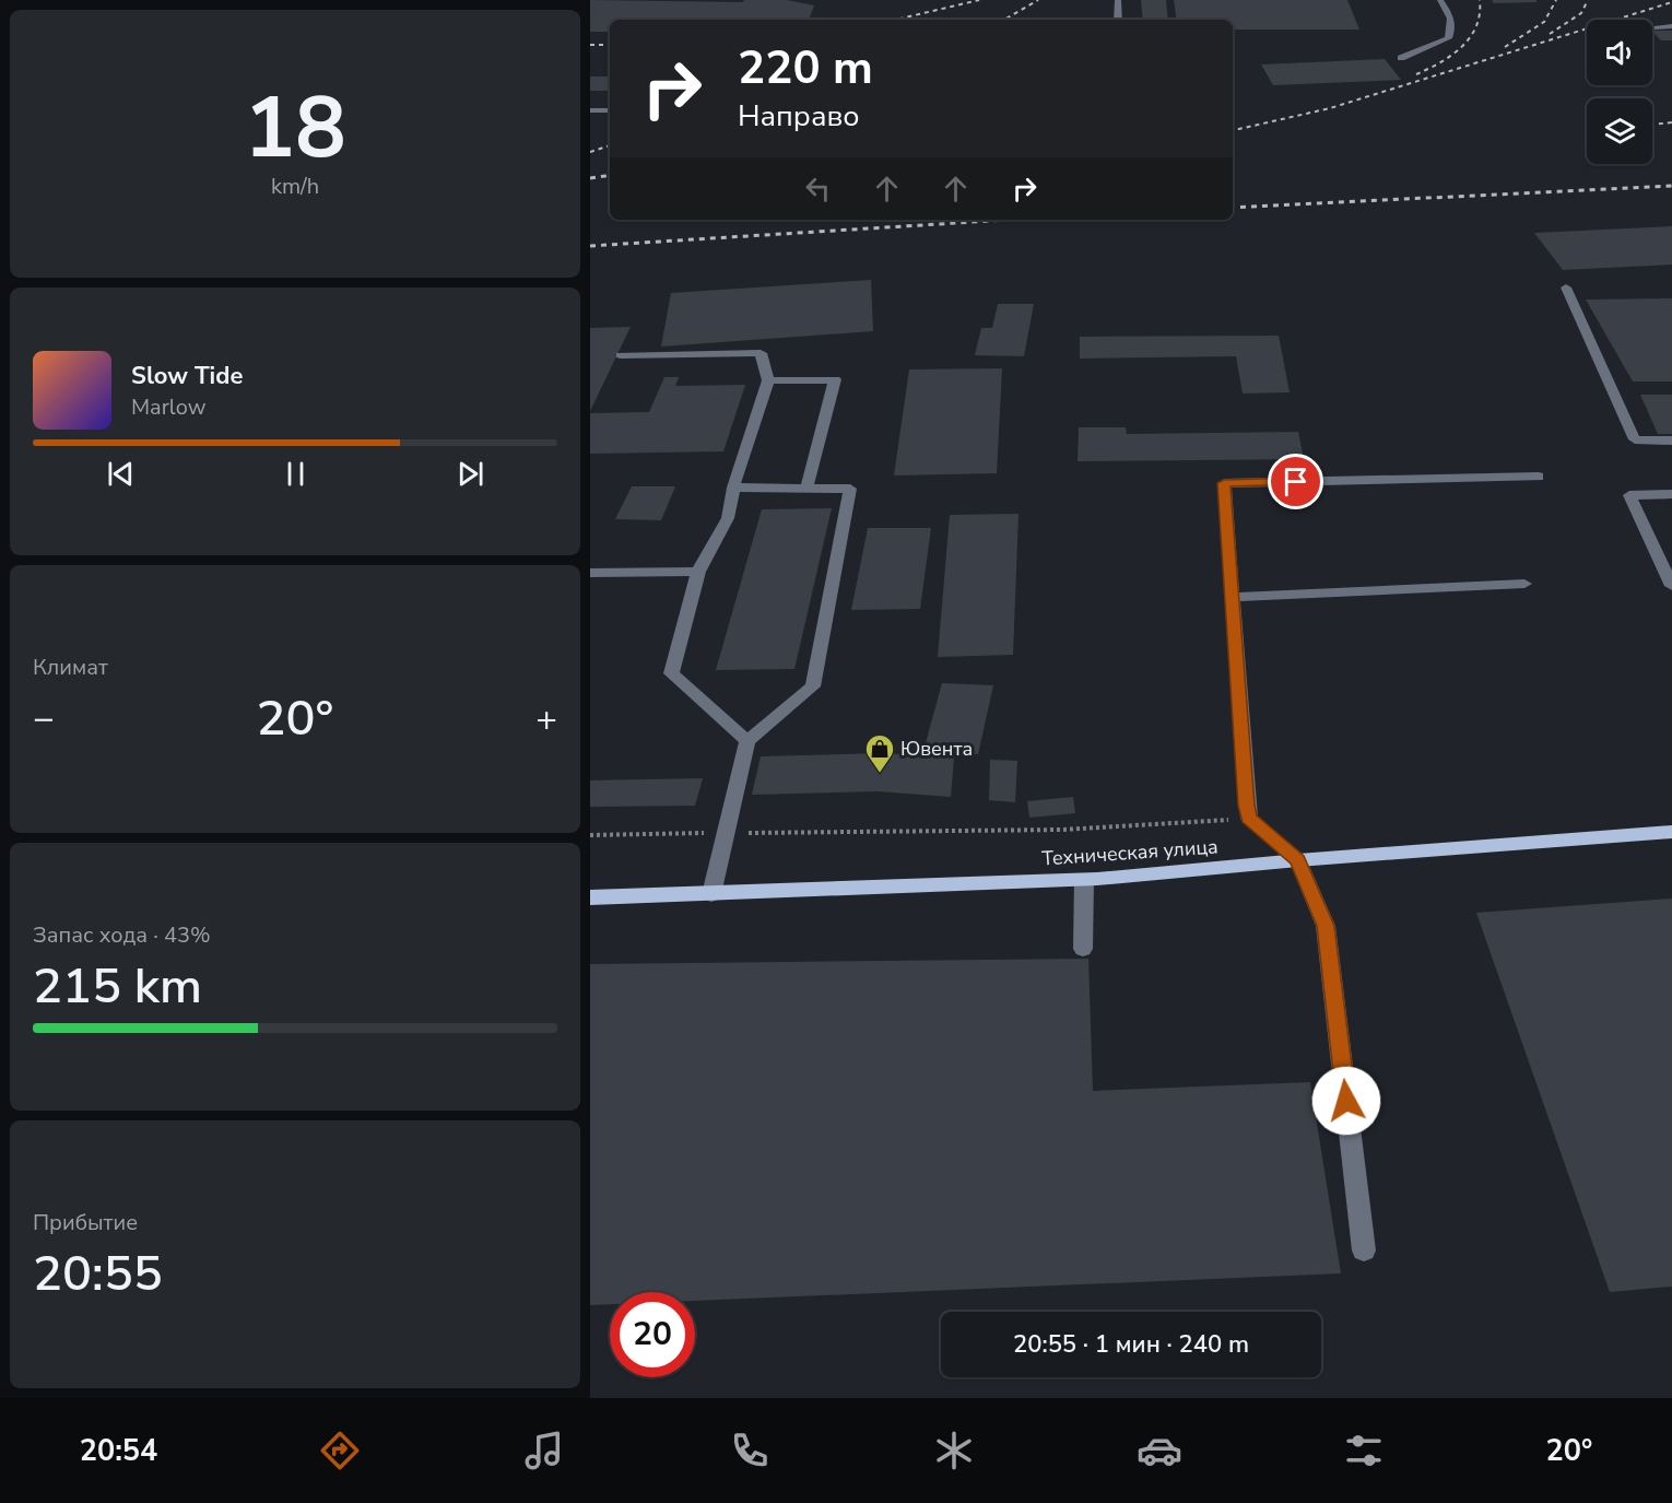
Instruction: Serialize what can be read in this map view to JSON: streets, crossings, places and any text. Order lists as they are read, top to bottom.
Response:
{
  "streets": {
    "main road": ["Техническая улица"]
  },
  "places": {
    "shop": ["Ювента"]
  },
  "page": {
    "tile": [
      ["18", "km/h"],
      "Климат",
      ["Запас хода · 43%", "215 km"],
      ["Прибытие", "20:55"]
    ],
    "turn": ["220 m", "Направо"],
    "song": ["Slow Tide", "Marlow"],
    "heat": ["−", "20°", "+"],
    "limit": "20",
    "trip": "20:55 · 1 мин · 240 m",
    "tabs": ["20:54", "20°"]
  }
}
